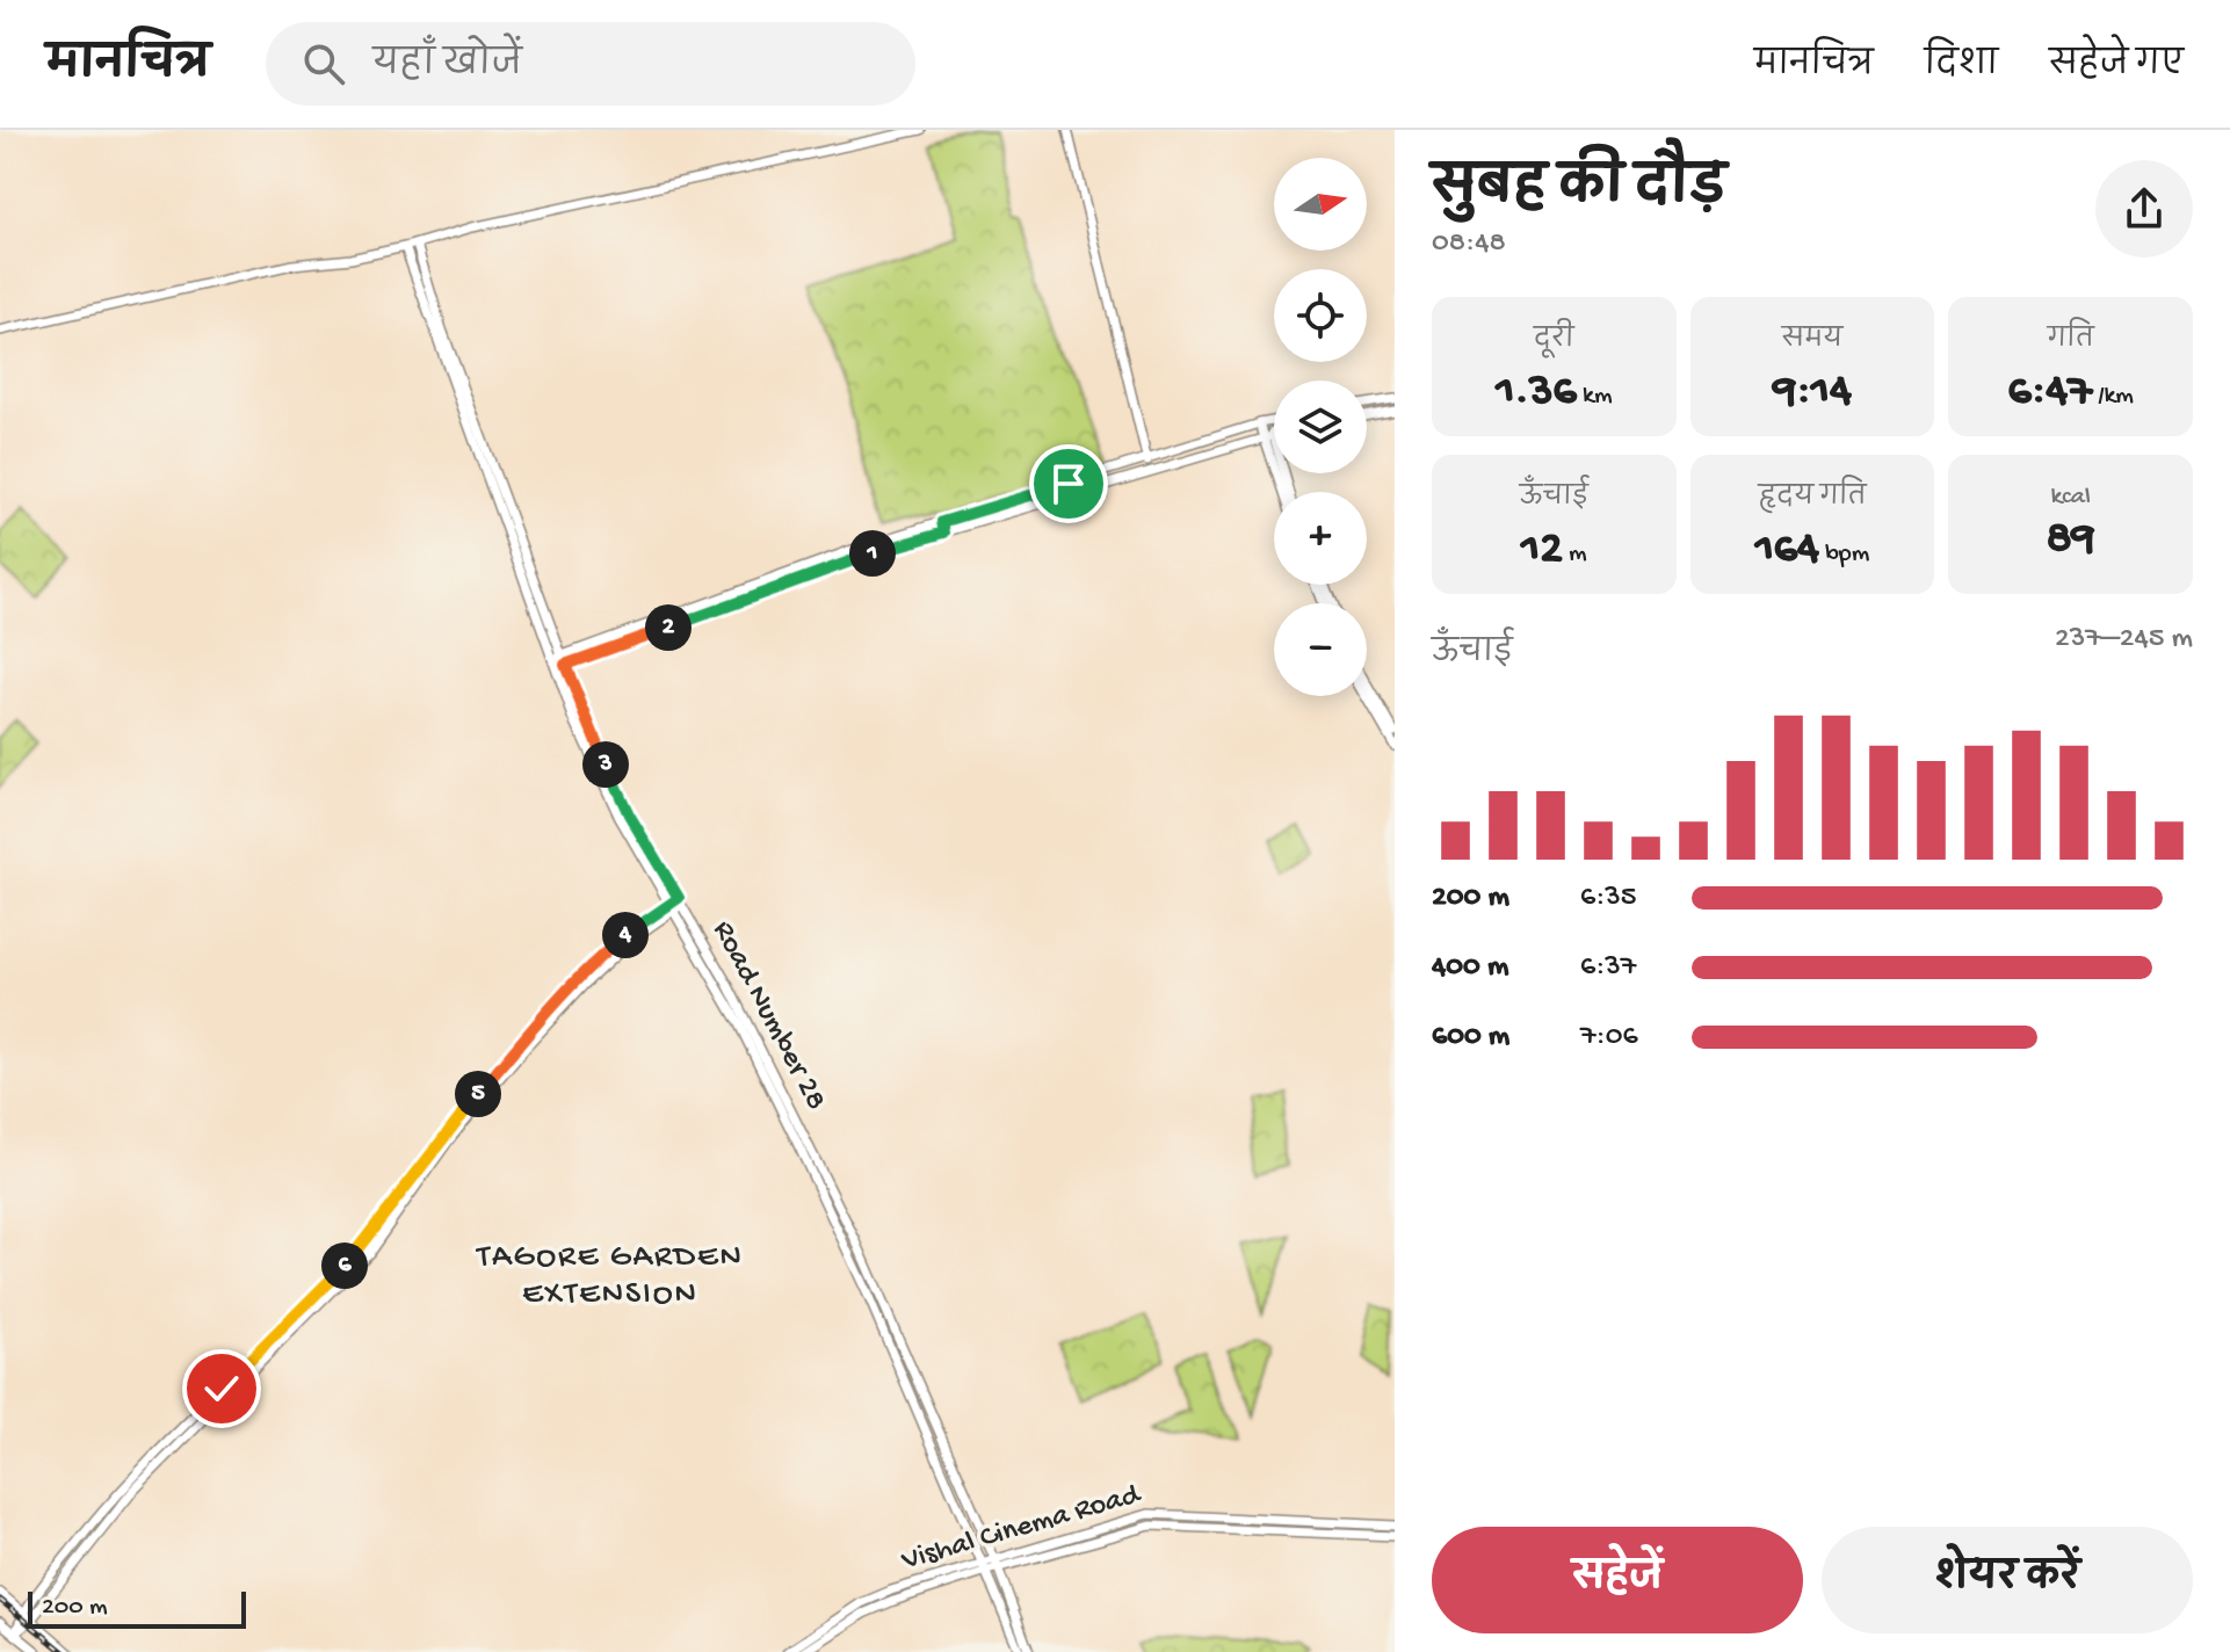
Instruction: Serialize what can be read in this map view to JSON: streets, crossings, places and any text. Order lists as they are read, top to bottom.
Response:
{
  "streets": {
    "street": ["Road Number 28", "Vishal Cinema Road"]
  },
  "crossings": [
    ["Road Number 28", "Vishal Cinema Road"]
  ],
  "districts": ["TAGORE GARDEN EXTENSION"],
  "scale_bar": "200 m",
  "north": "right",
  "page": {
    "header": "मानचित्र",
    "search": "यहाँ खोजें",
    "nav": ["मानचित्र", "दिशा", "सहेजे गए"],
    "heading": ["सुबह की दौड़", "08:48"],
    "map_buttons": ["+", "−"],
    "stats": [
      ["दूरी", "1.36 km"],
      ["समय", "9:14"],
      ["गति", "6:47 /km"],
      ["ऊँचाई", "12 m"],
      ["हृदय गति", "164 bpm"],
      ["kcal", "89"]
    ],
    "pins": [
      "1",
      "2",
      "3",
      "4",
      "5",
      "6"
    ],
    "chart": ["ऊँचाई", "237–245 m"],
    "list": [
      {
        "name": "200 m",
        "note": "6:35"
      },
      {
        "name": "400 m",
        "note": "6:37"
      },
      {
        "name": "600 m",
        "note": "7:06"
      }
    ],
    "buttons": ["सहेजें", "शेयर करें"],
    "scale": "200 m"
  }
}
